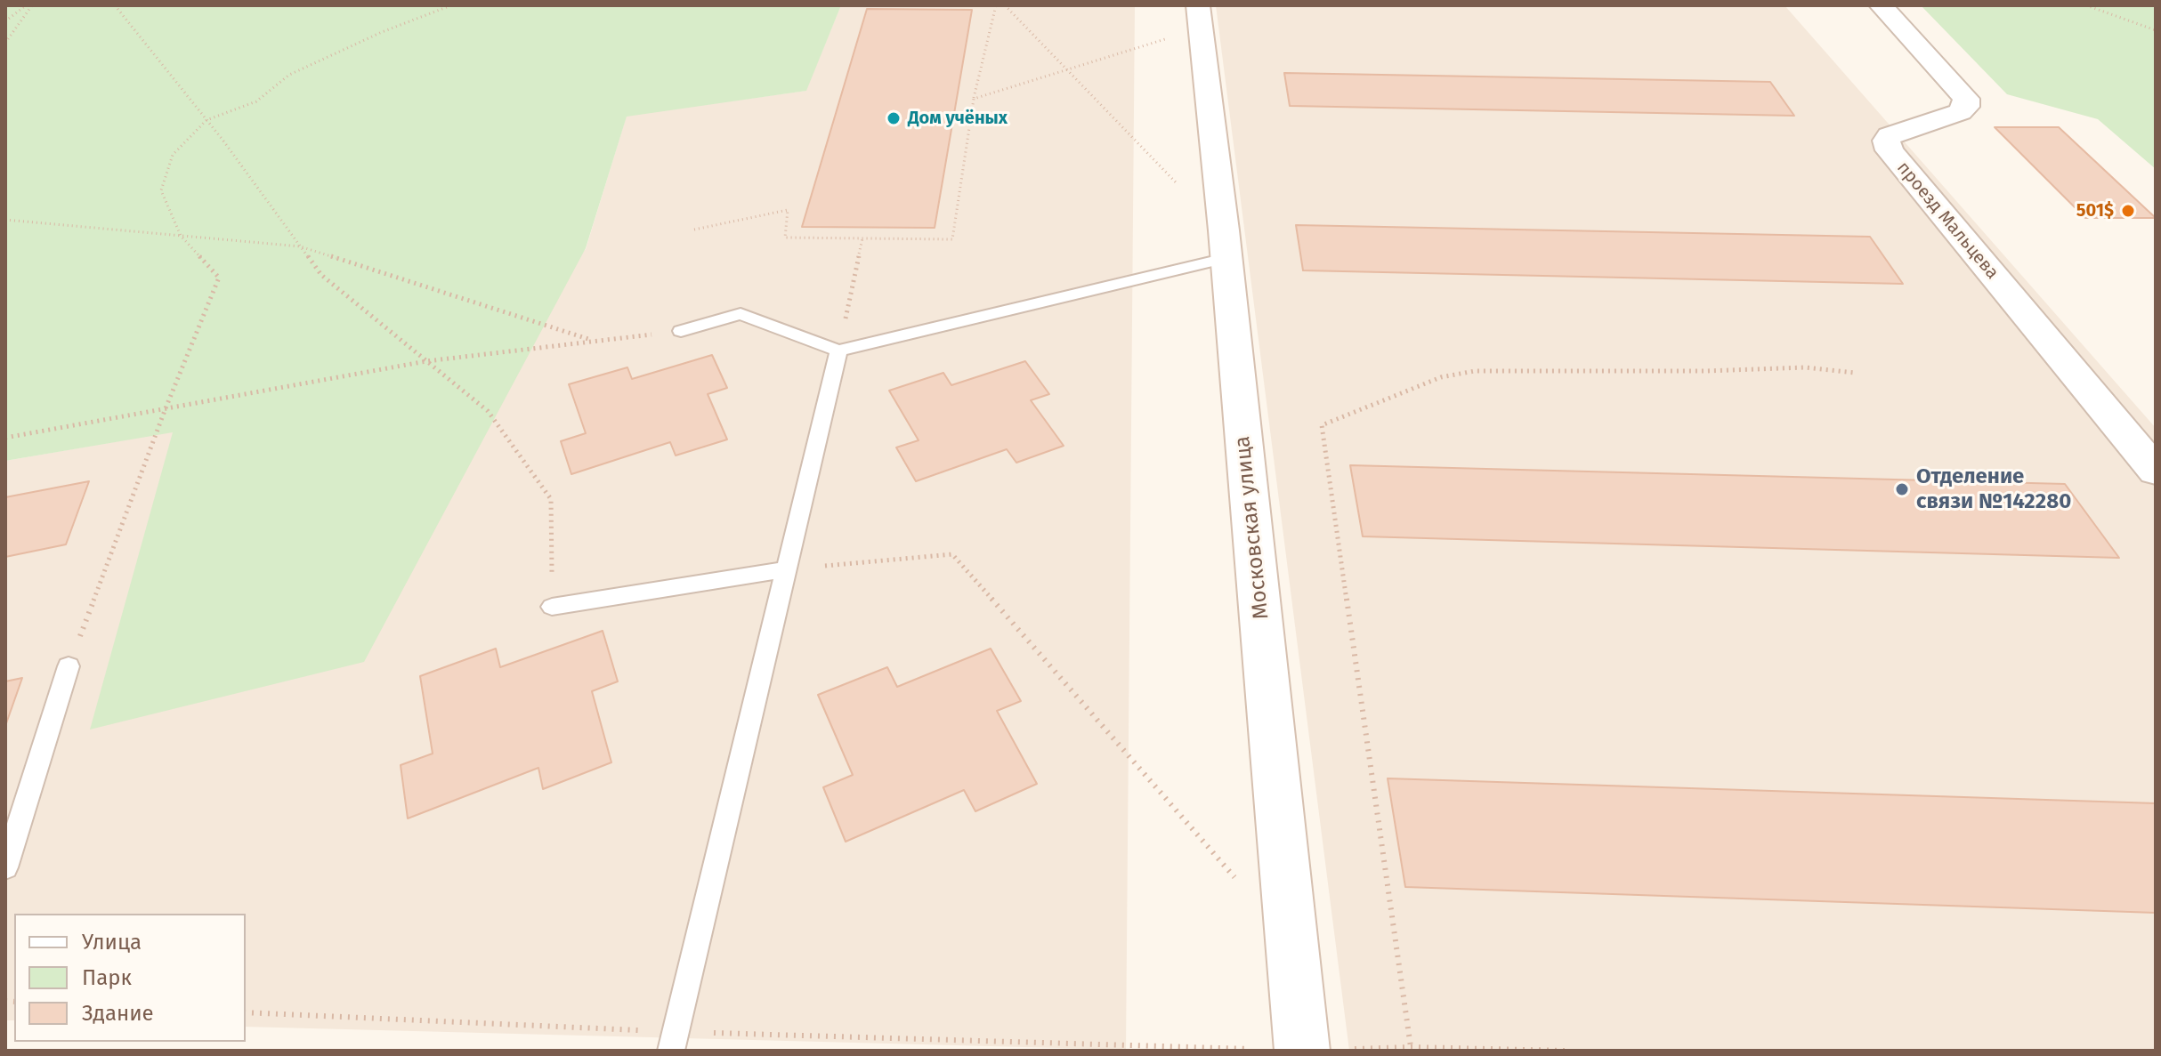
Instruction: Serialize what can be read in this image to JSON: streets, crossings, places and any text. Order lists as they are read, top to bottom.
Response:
{
  "streets": {
    "street": ["проезд Мальцева", "Московская улица"]
  },
  "places": ["Дом учёных", "501$", "Отделение связи №142280"],
  "legend": ["Улица", "Парк", "Здание"]
}
